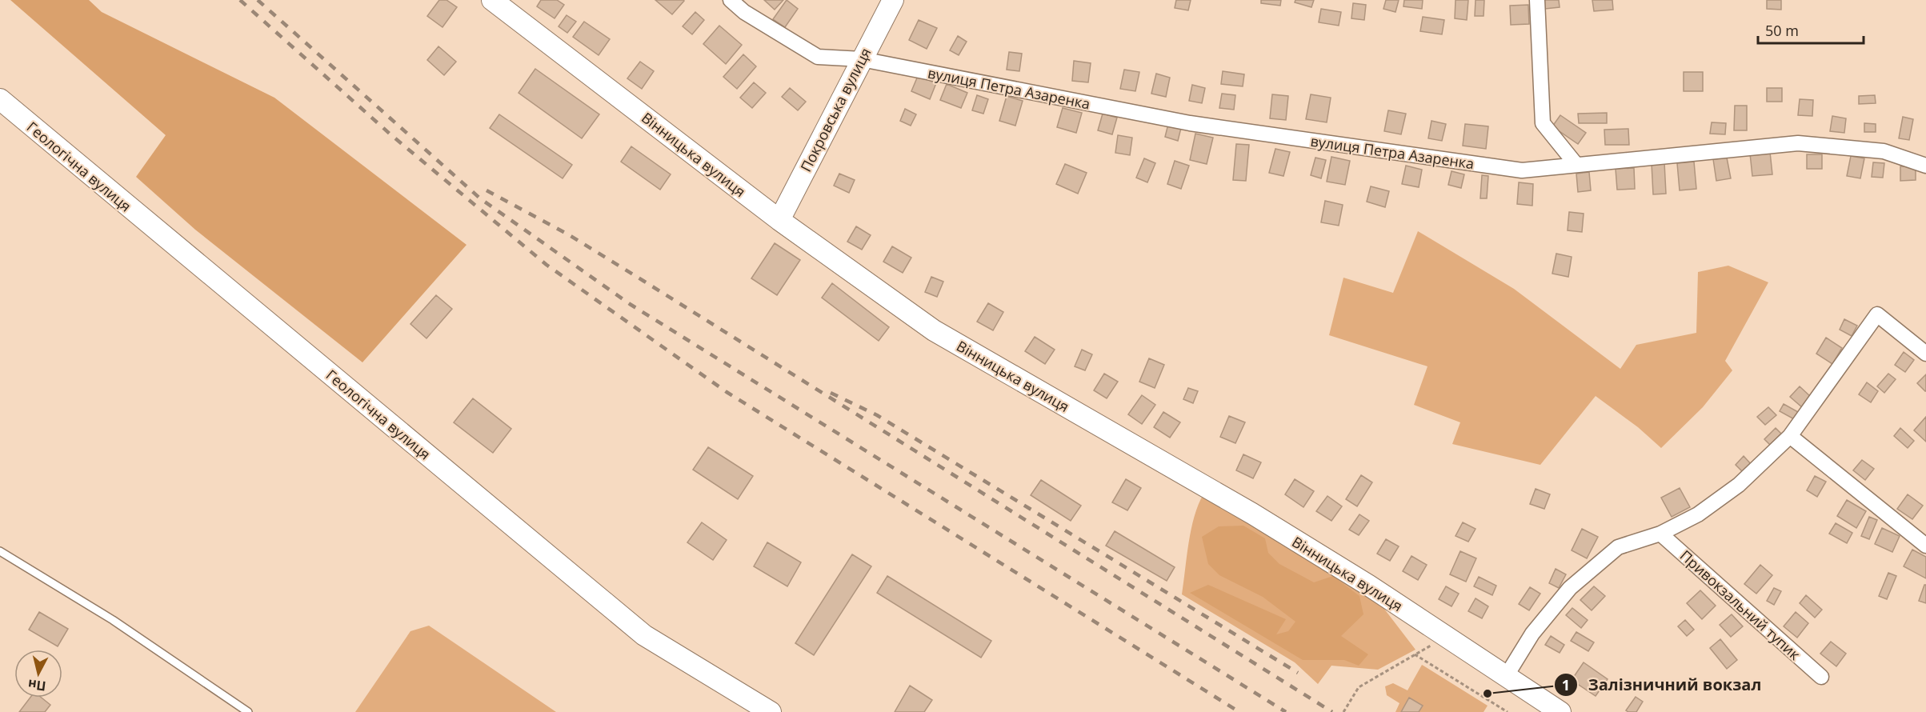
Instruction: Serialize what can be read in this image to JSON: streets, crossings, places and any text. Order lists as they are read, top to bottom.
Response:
{
  "streets": {
    "street": [
      "вулиця Петра Азаренка",
      "Покровська вулиця",
      "Вінницька вулиця",
      "Геологічна вулиця",
      "Привокзальний тупик"
    ]
  },
  "crossings": [
    ["вулиця Петра Азаренка", "Покровська вулиця"],
    ["Покровська вулиця", "Вінницька вулиця"]
  ],
  "places": ["Залізничний вокзал"],
  "scale_bar": "50 m",
  "north": "bottom"
}
